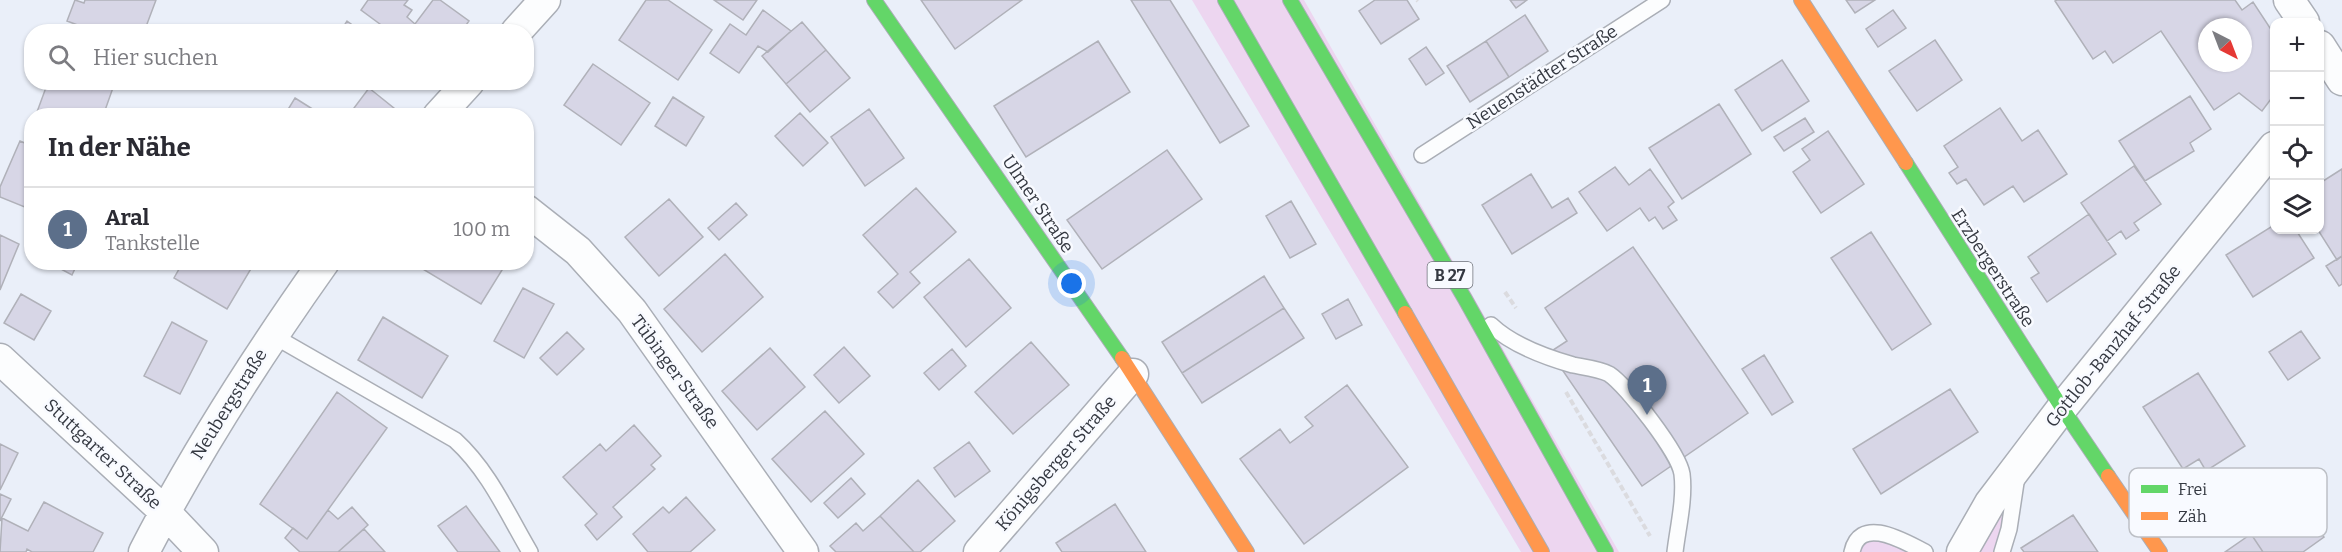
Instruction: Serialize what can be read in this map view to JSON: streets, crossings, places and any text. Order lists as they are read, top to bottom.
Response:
{
  "streets": {
    "main road": ["Ulmer Straße", "Erzbergerstraße", "B 27"],
    "street": [
      "Gottlob-Banzhaf-Straße",
      "Tübinger Straße",
      "Neubergstraße",
      "Stuttgarter Straße",
      "Königsberger Straße"
    ],
    "lane": ["Neuenstädter Straße"]
  },
  "crossings": [
    ["Ulmer Straße", "Königsberger Straße"],
    ["Erzbergerstraße", "Gottlob-Banzhaf-Straße"],
    ["Neubergstraße", "Stuttgarter Straße"]
  ],
  "legend": ["Frei", "Zäh"],
  "north": "bottom right",
  "page": {
    "map_buttons": ["+", "−"],
    "search": "Hier suchen",
    "heading": "In der Nähe",
    "list": [
      {
        "mark": "1",
        "name": "Aral",
        "note": "Tankstelle",
        "value": "100 m"
      }
    ],
    "pins": "1"
  }
}
